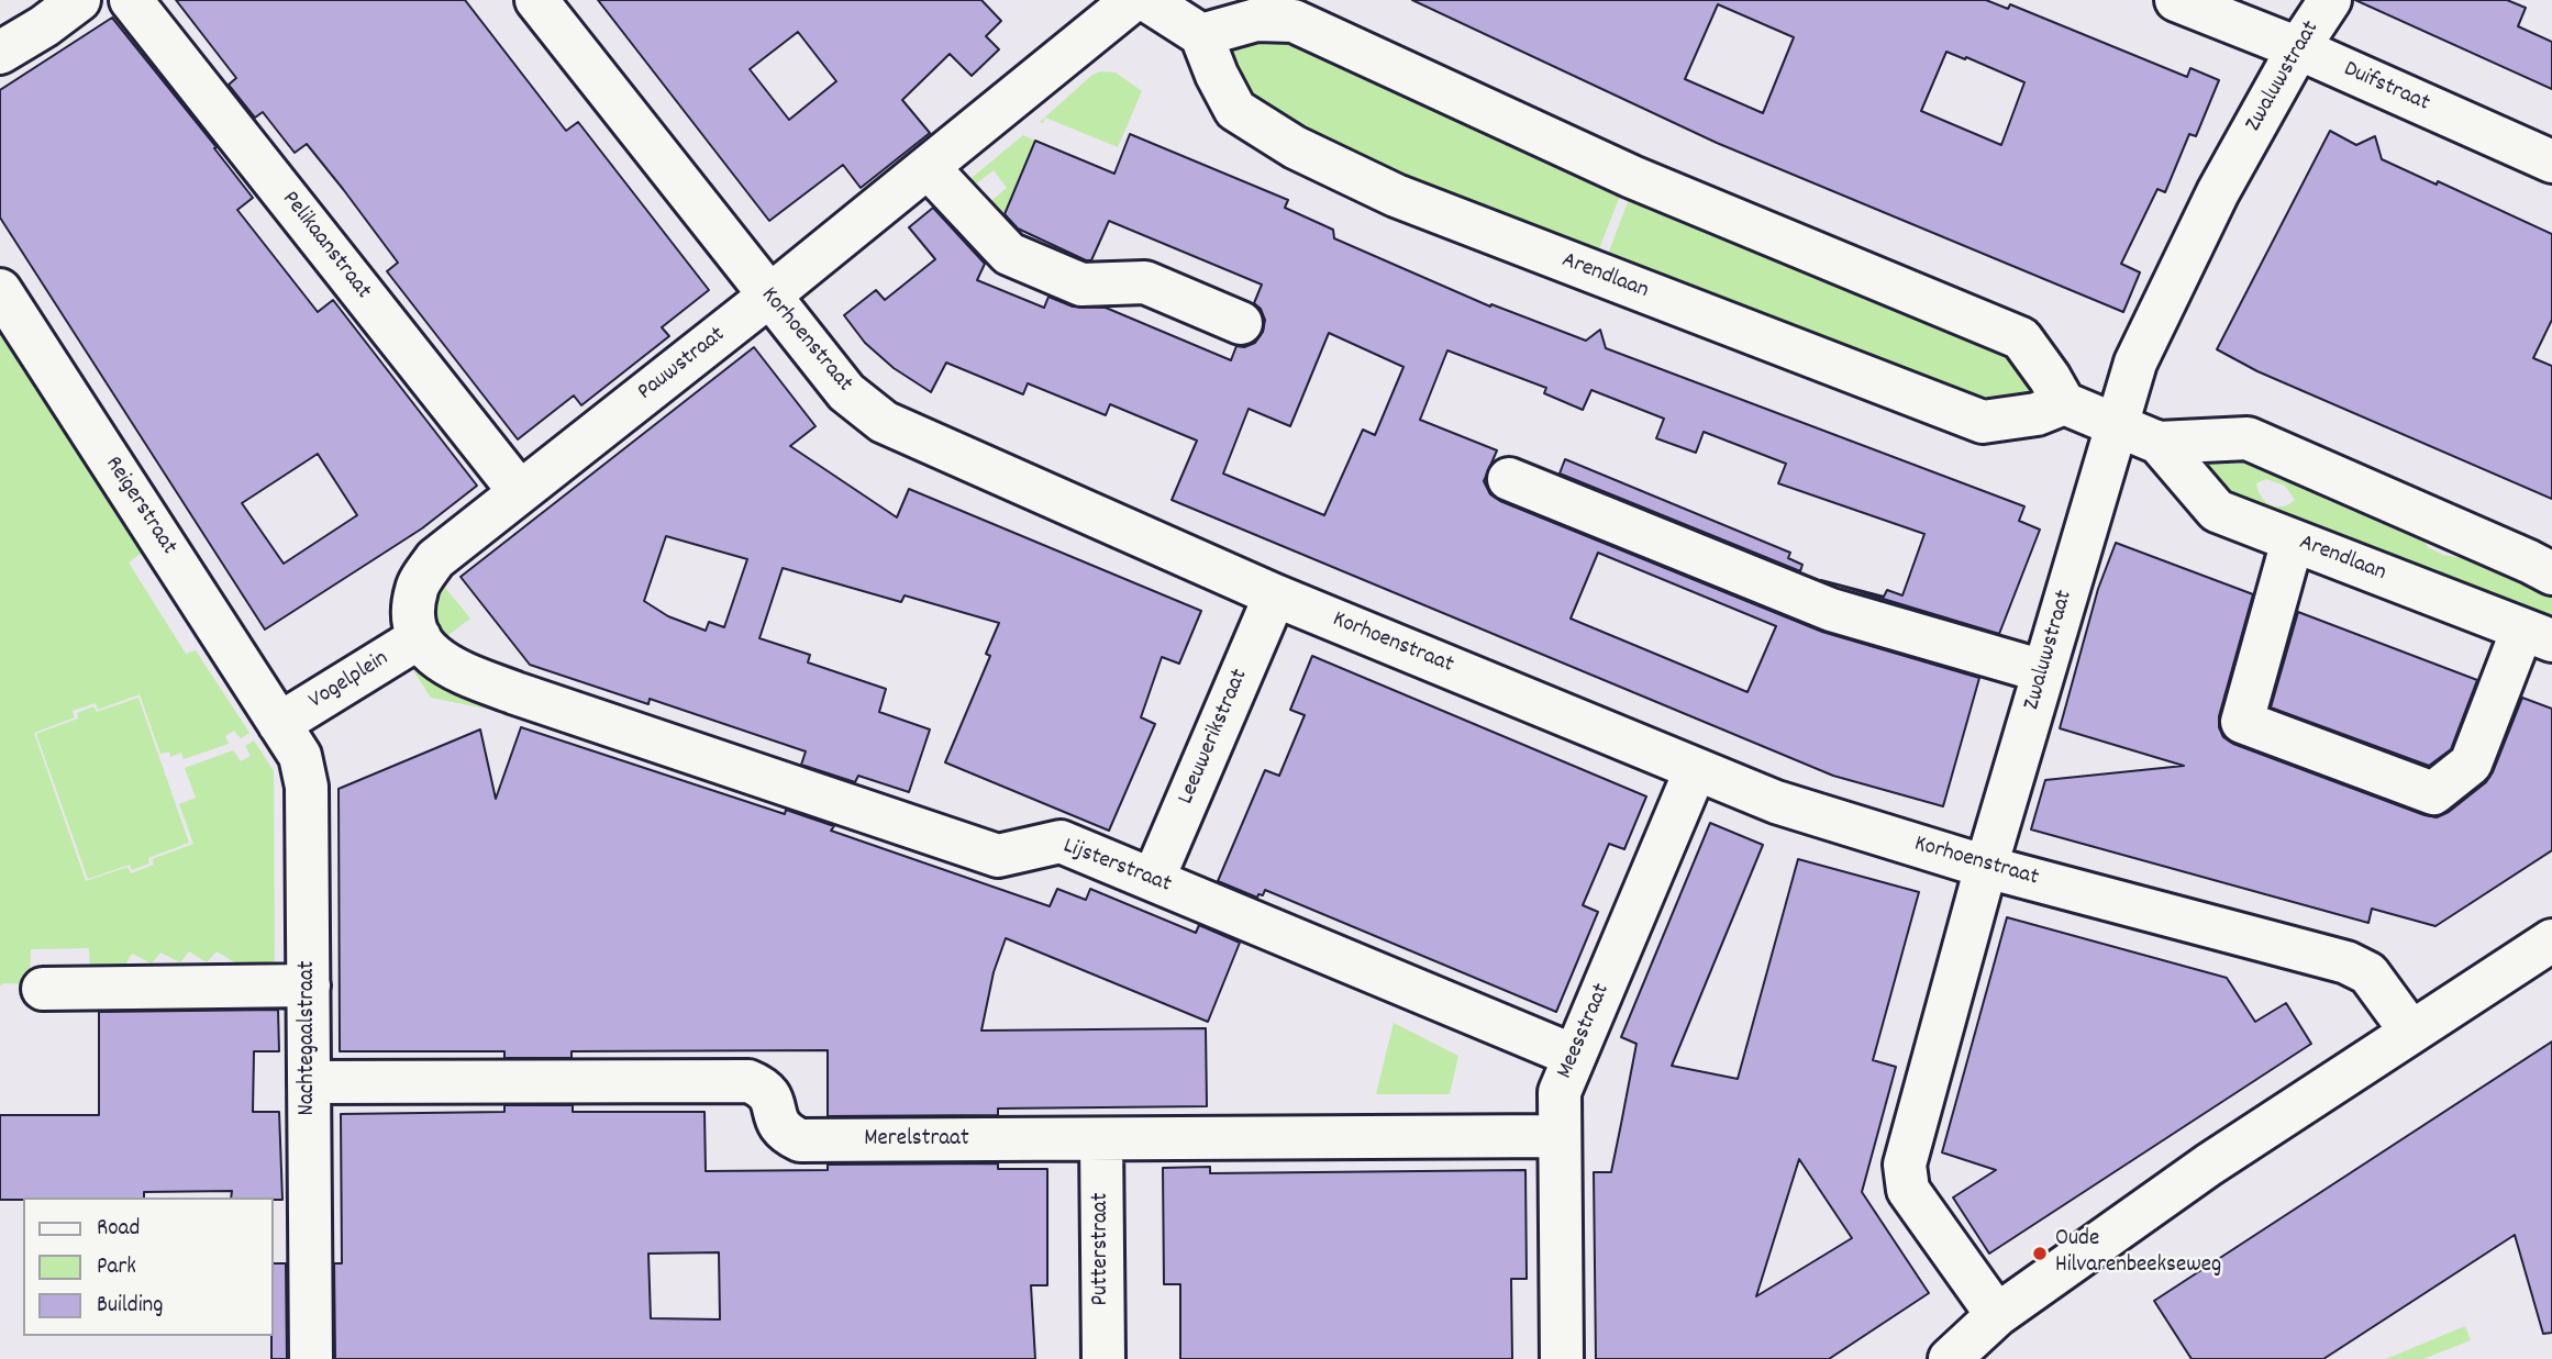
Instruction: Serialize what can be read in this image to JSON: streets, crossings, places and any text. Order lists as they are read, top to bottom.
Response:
{
  "streets": {
    "street": [
      "Zwaluwstraat",
      "Duifstraat",
      "Pelikaanstraat",
      "Arendlaan",
      "Korhoenstraat",
      "Pauwstraat",
      "Reigerstraat",
      "Vogelplein",
      "Leeuwerikstraat",
      "Lijsterstraat",
      "Meesstraat",
      "Nachtegaalstraat",
      "Merelstraat",
      "Putterstraat"
    ]
  },
  "crossings": [
    ["Zwaluwstraat", "Duifstraat"],
    ["Zwaluwstraat", "Arendlaan"],
    ["Zwaluwstraat", "Korhoenstraat"],
    ["Pelikaanstraat", "Pauwstraat"],
    ["Korhoenstraat", "Pauwstraat"],
    ["Korhoenstraat", "Leeuwerikstraat"],
    ["Korhoenstraat", "Meesstraat"],
    ["Pauwstraat", "Vogelplein"],
    ["Pauwstraat", "Lijsterstraat"],
    ["Reigerstraat", "Vogelplein"],
    ["Reigerstraat", "Nachtegaalstraat"],
    ["Vogelplein", "Lijsterstraat"],
    ["Vogelplein", "Nachtegaalstraat"],
    ["Leeuwerikstraat", "Lijsterstraat"],
    ["Lijsterstraat", "Meesstraat"],
    ["Meesstraat", "Merelstraat"],
    ["Nachtegaalstraat", "Merelstraat"],
    ["Merelstraat", "Putterstraat"]
  ],
  "places": ["Oude Hilvarenbeekseweg"],
  "legend": ["Road", "Park", "Building"]
}
